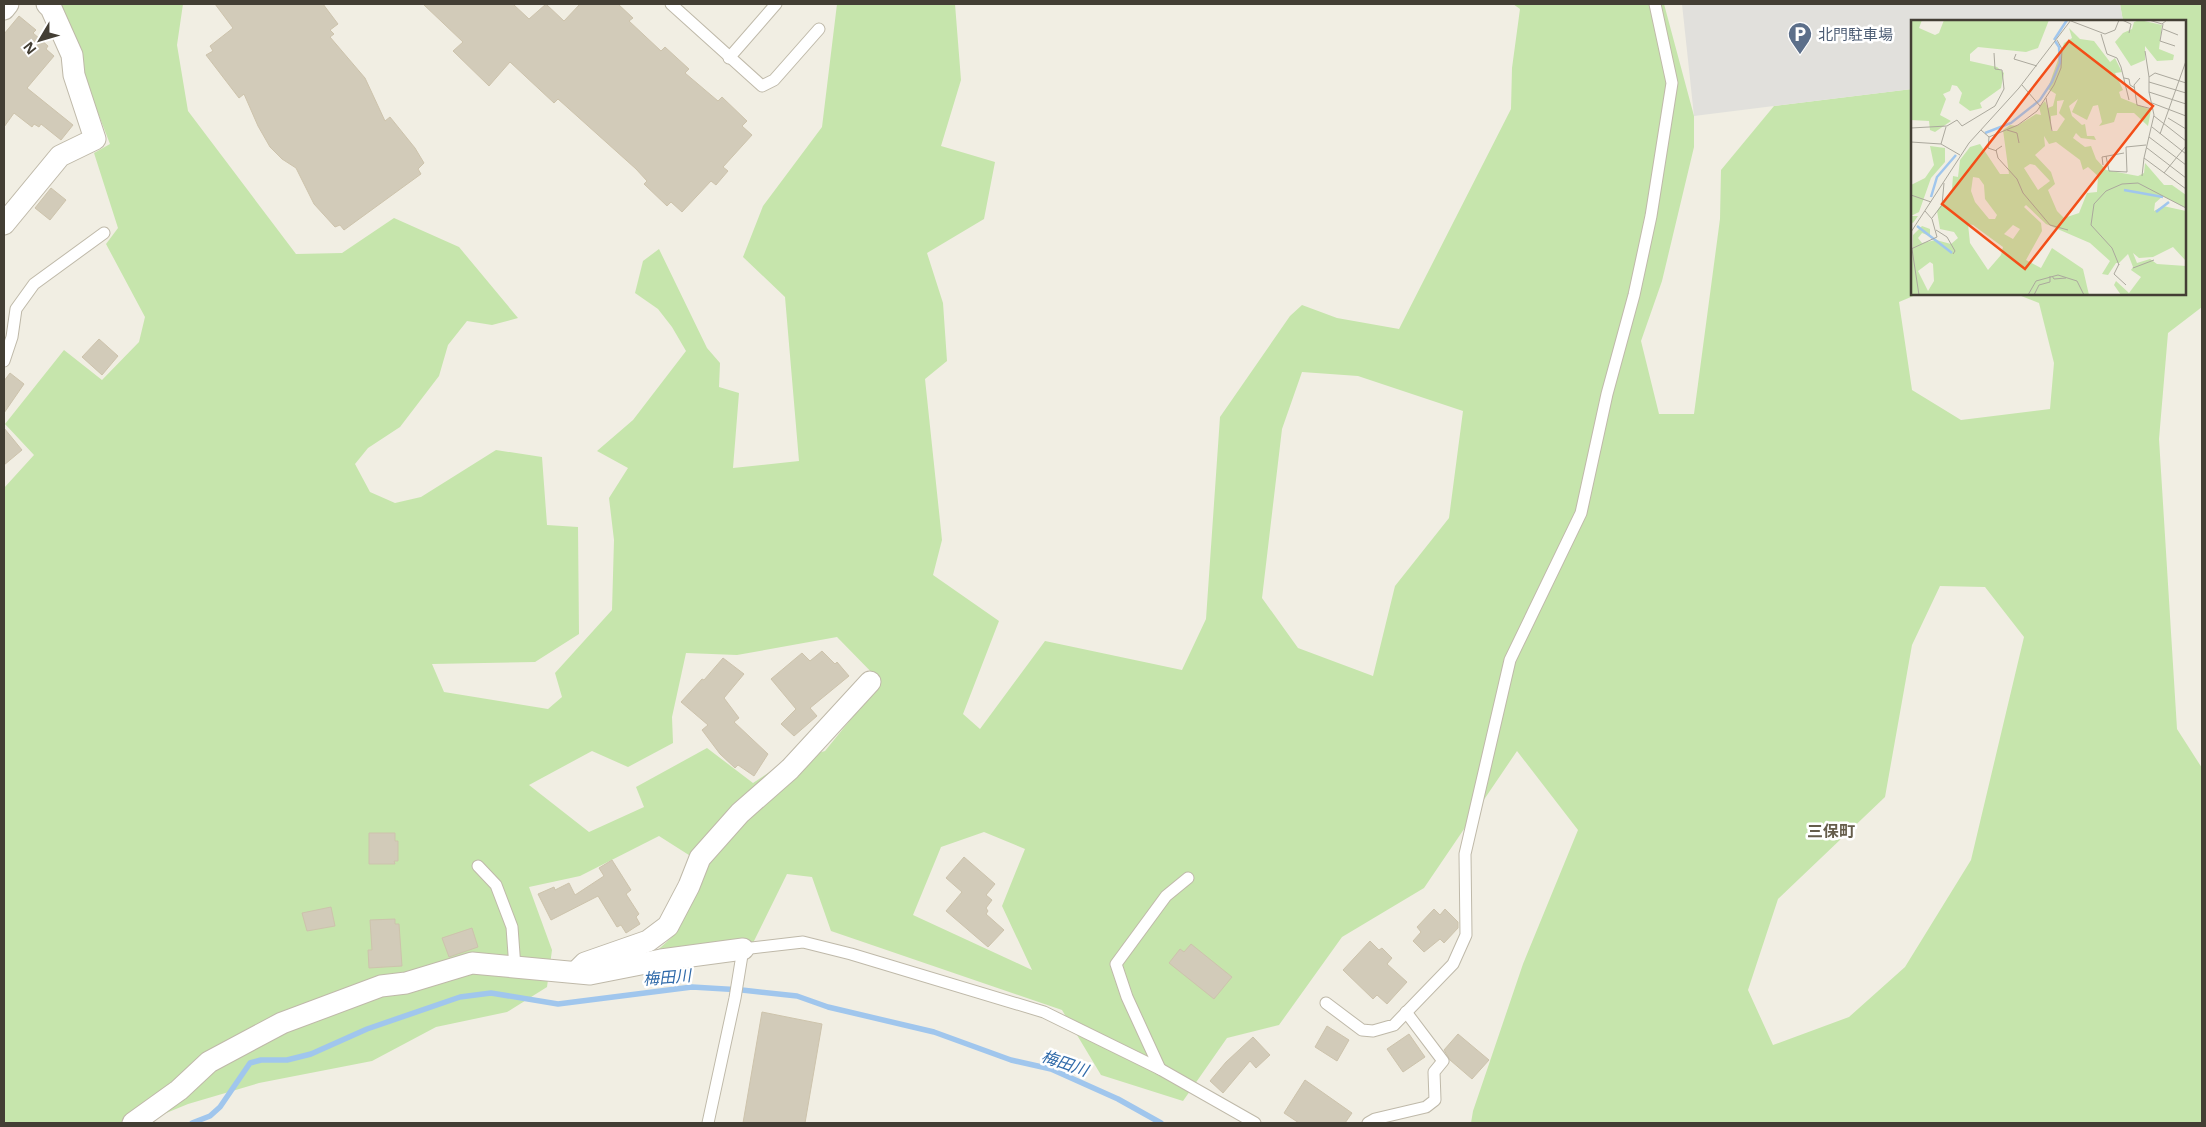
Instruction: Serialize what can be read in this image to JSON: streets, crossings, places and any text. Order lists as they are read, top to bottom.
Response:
{
  "districts": ["三保町"],
  "water": ["梅田川"],
  "places": {
    "parking": ["北門駐車場"]
  },
  "north": "bottom left"
}
